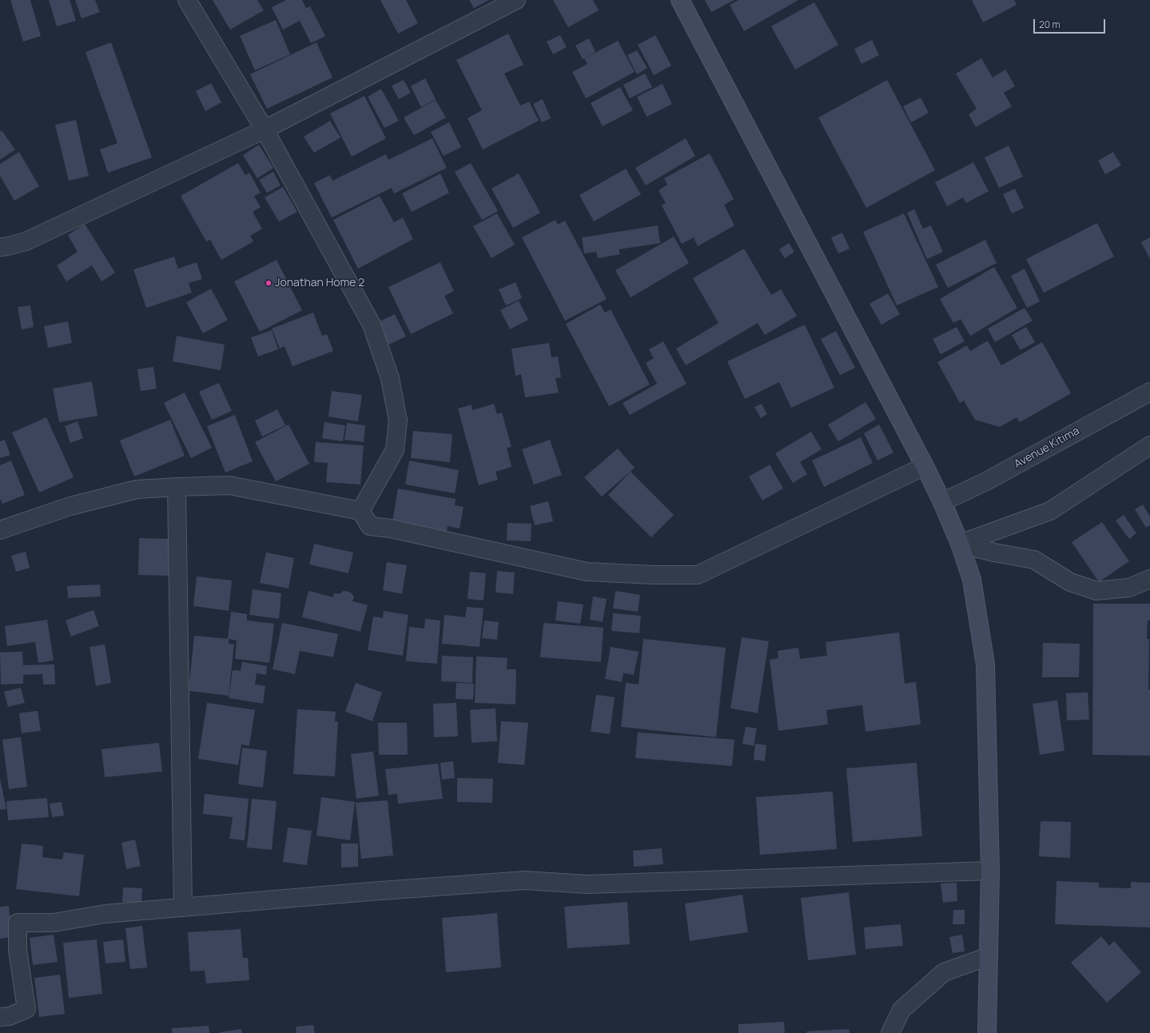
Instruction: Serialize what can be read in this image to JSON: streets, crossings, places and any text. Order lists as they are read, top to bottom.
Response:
{
  "streets": {
    "street": ["Avenue Kitima"]
  },
  "places": ["Jonathan Home 2"],
  "scale_bar": "20 m"
}
